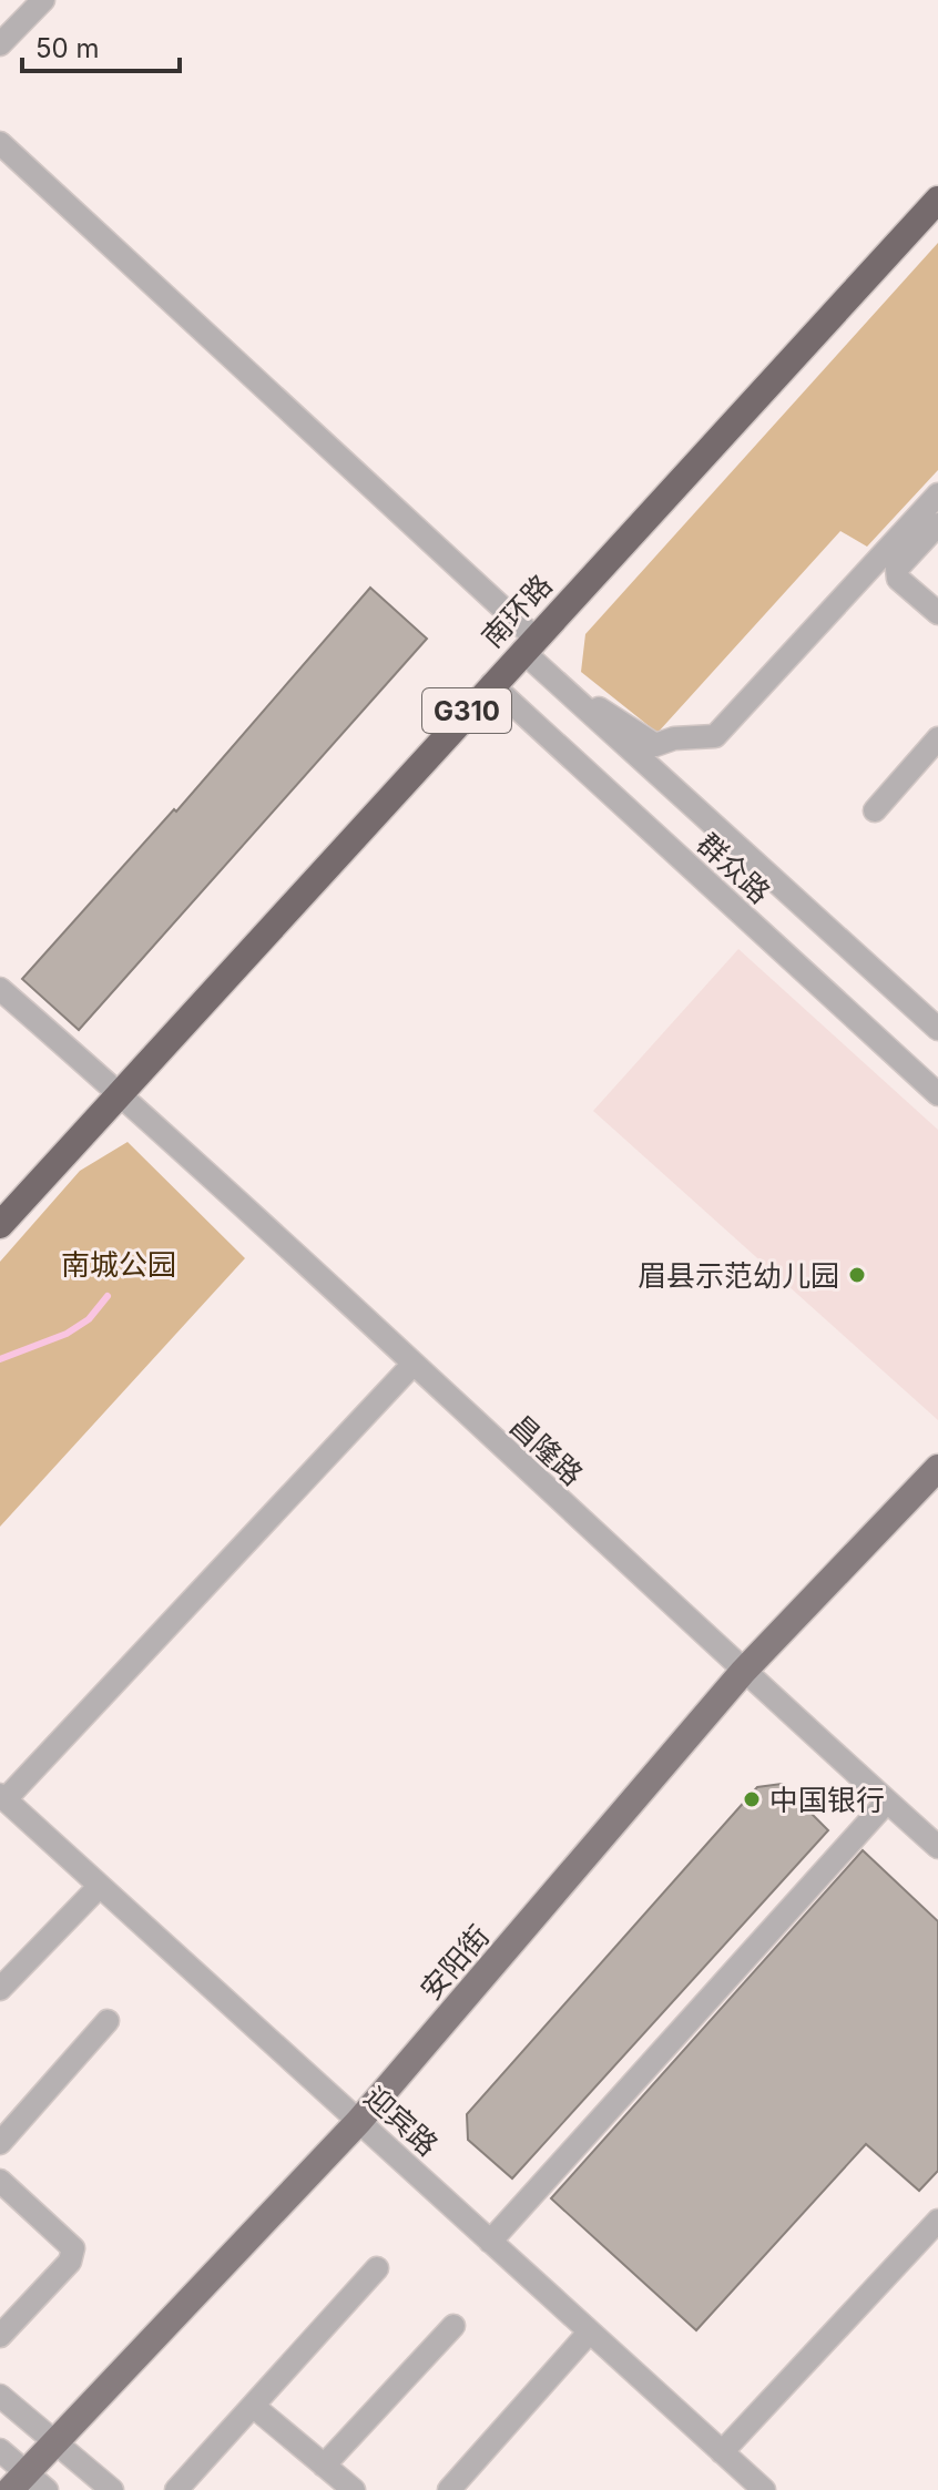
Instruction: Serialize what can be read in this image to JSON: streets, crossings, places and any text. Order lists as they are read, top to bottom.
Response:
{
  "streets": {
    "highway": ["南环路", "G310"],
    "main road": ["安阳街"],
    "street": ["群众路", "昌隆路", "迎宾路"]
  },
  "crossings": [
    ["南环路", "群众路"],
    ["南环路", "昌隆路"],
    ["昌隆路", "安阳街"],
    ["安阳街", "迎宾路"]
  ],
  "parks": ["南城公园"],
  "places": ["眉县示范幼儿园", "中国银行"],
  "scale_bar": "50 m"
}
